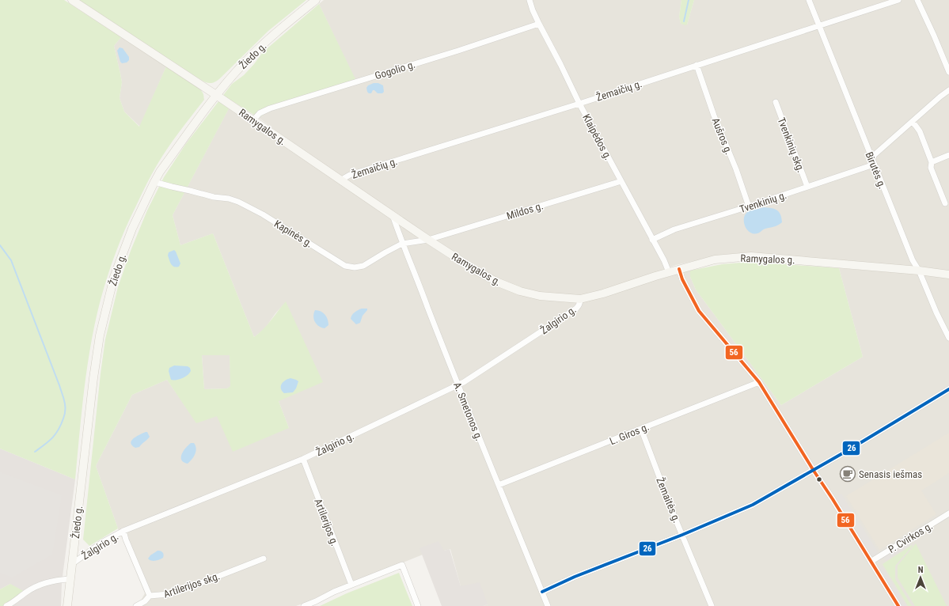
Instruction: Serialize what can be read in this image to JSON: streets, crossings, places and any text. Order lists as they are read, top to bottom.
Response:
{
  "streets": {
    "main road": ["Žiedo g.", "Ramygalos g."],
    "street": [
      "Gogolio g.",
      "Žemaičių g.",
      "Aušros g.",
      "Klaipėdos g.",
      "Tvenkinių skg.",
      "Birutės g.",
      "Tvenkinių g.",
      "Mildos g.",
      "Kapinės g.",
      "Žalgirio g.",
      "A. Smetonos g.",
      "L. Giros g.",
      "Žemaitės g.",
      "Artilerijos g.",
      "P. Cvirkos g.",
      "Artilerijos skg."
    ]
  },
  "crossings": [
    ["Žiedo g.", "Ramygalos g."],
    ["Žiedo g.", "Kapinės g."],
    ["Žiedo g.", "Žalgirio g."],
    ["Gogolio g.", "Ramygalos g."],
    ["Gogolio g.", "Klaipėdos g."],
    ["Žemaičių g.", "Ramygalos g."],
    ["Žemaičių g.", "Aušros g."],
    ["Žemaičių g.", "Klaipėdos g."],
    ["Žemaičių g.", "Birutės g."],
    ["Ramygalos g.", "Klaipėdos g."],
    ["Ramygalos g.", "Birutės g."],
    ["Ramygalos g.", "Mildos g."],
    ["Ramygalos g.", "Kapinės g."],
    ["Ramygalos g.", "Žalgirio g."],
    ["Ramygalos g.", "A. Smetonos g."],
    ["Aušros g.", "Tvenkinių g."],
    ["Klaipėdos g.", "Tvenkinių g."],
    ["Klaipėdos g.", "Mildos g."],
    ["Tvenkinių skg.", "Tvenkinių g."],
    ["Birutės g.", "Tvenkinių g."],
    ["Mildos g.", "Kapinės g."],
    ["Kapinės g.", "A. Smetonos g."],
    ["Žalgirio g.", "A. Smetonos g."],
    ["Žalgirio g.", "Artilerijos g."],
    ["Žalgirio g.", "Artilerijos skg."],
    ["A. Smetonos g.", "L. Giros g."],
    ["L. Giros g.", "Žemaitės g."]
  ],
  "places": {
    "cafe": ["Senasis iešmas"]
  },
  "lines": ["transit line 56", "transit line 26"],
  "north": "top"
}
